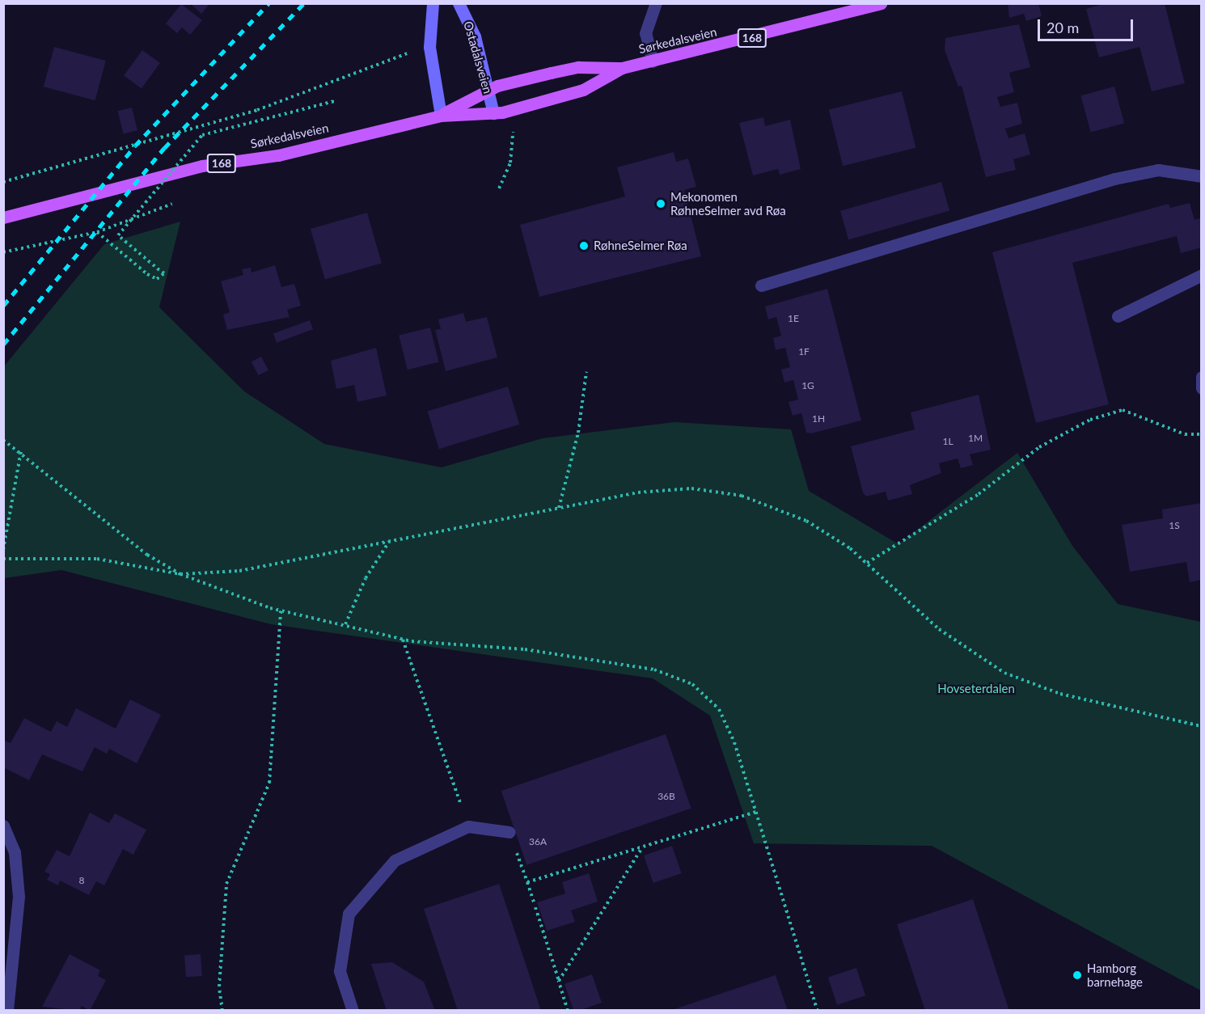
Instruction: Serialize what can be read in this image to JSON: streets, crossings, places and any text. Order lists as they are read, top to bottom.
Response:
{
  "streets": {
    "main road": ["168", "Sørkedalsveien"],
    "street": ["Ostadalsveien"]
  },
  "crossings": [
    ["Sørkedalsveien", "Ostadalsveien"]
  ],
  "parks": ["Hovseterdalen"],
  "places": ["Mekonomen RøhneSelmer avd Røa", "RøhneSelmer Røa", "Hamborg barnehage"],
  "house_numbers": [
    "1E",
    "1F",
    "1G",
    "1H",
    "1M",
    "1L",
    "1S",
    "36B",
    "36A",
    "8"
  ],
  "scale_bar": "20 m"
}
